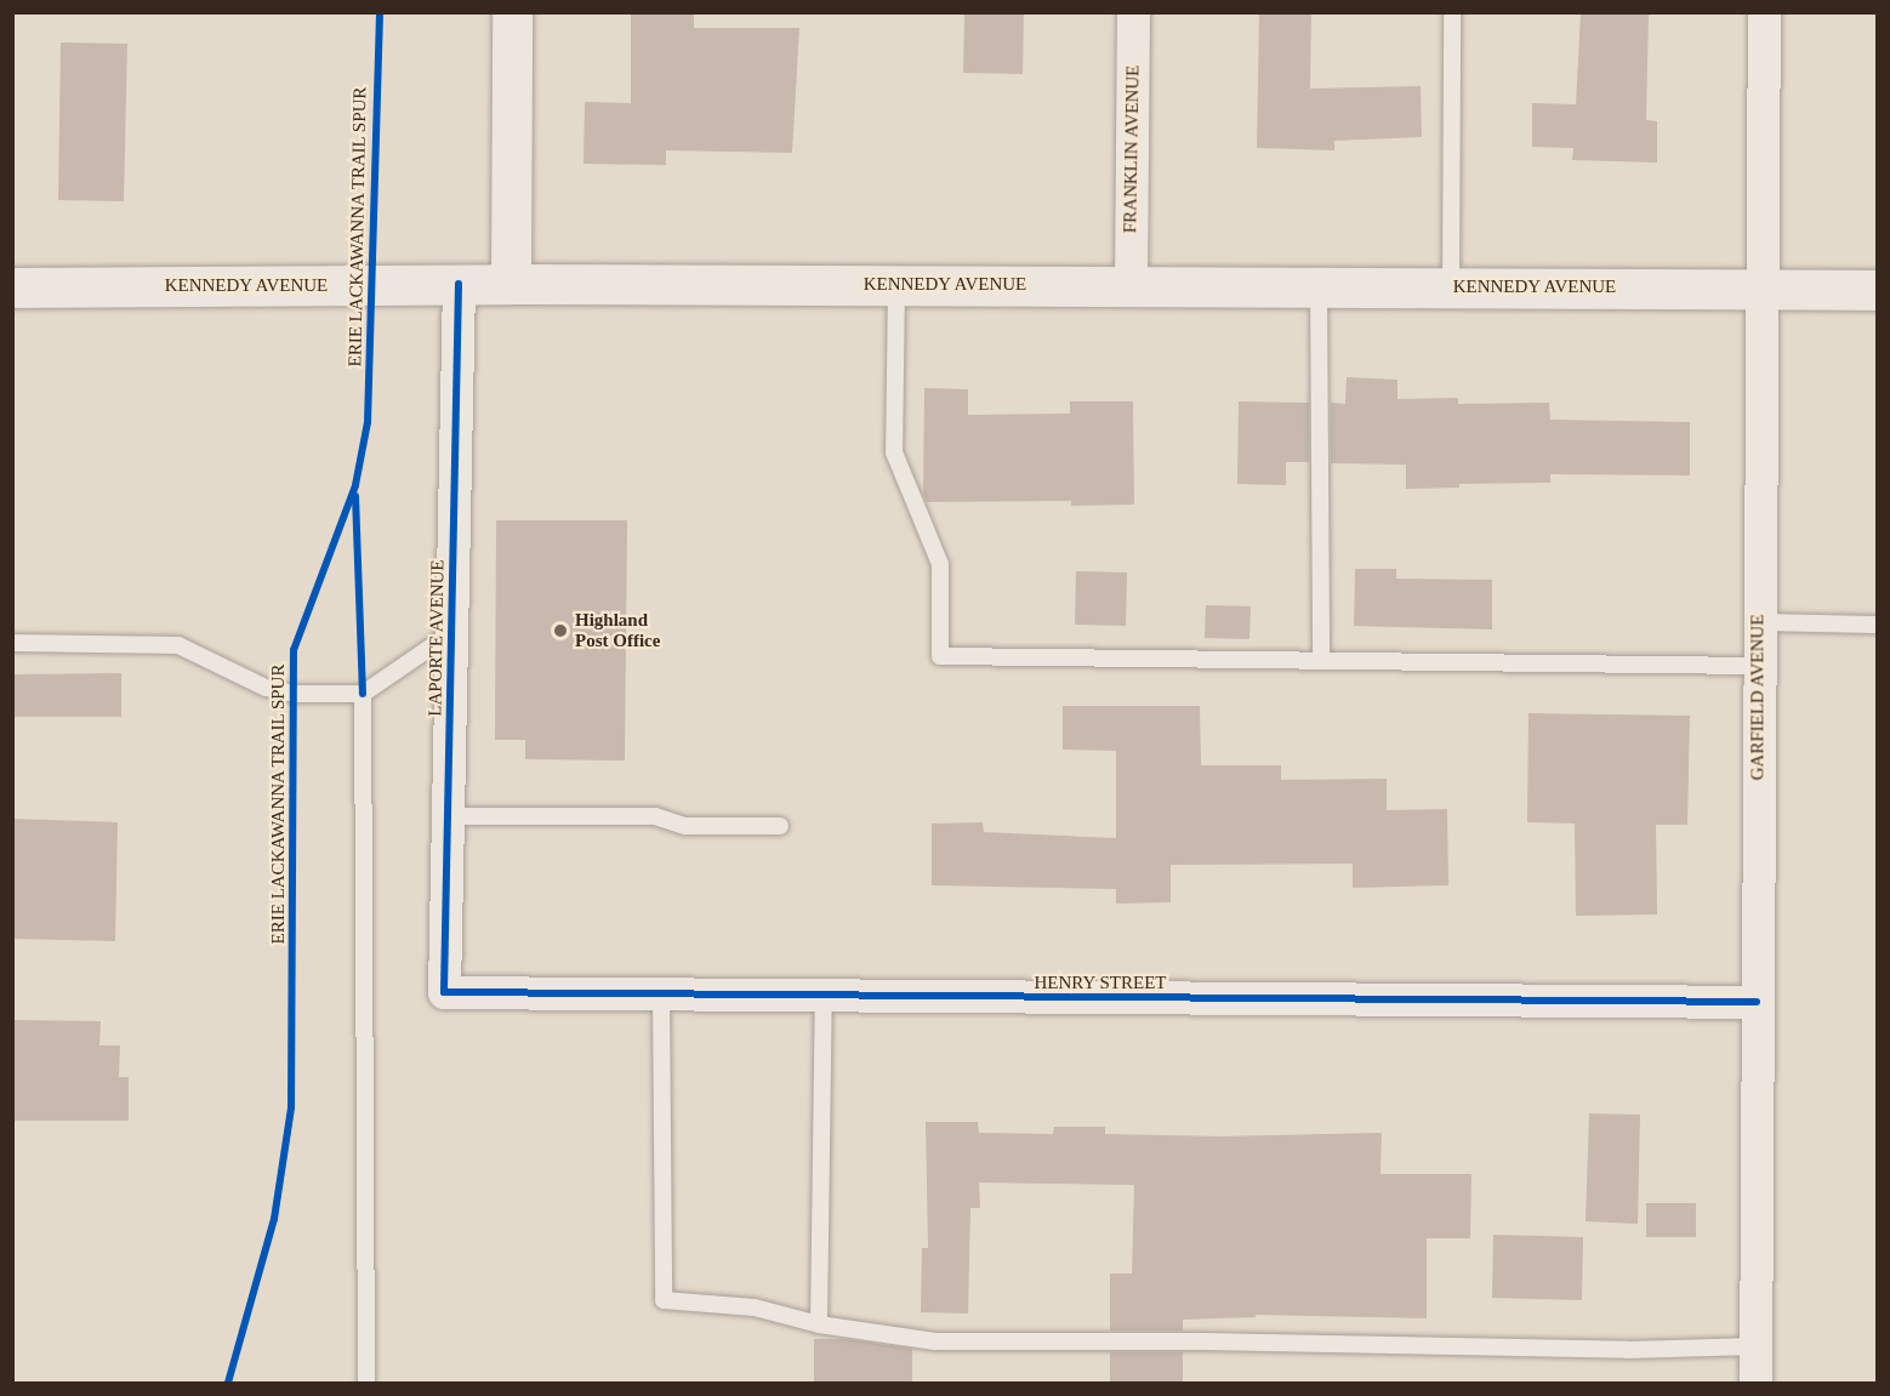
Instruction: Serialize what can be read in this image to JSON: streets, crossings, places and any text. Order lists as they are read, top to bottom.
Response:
{
  "streets": {
    "street": [
      "FRANKLIN AVENUE",
      "KENNEDY AVENUE",
      "LAPORTE AVENUE",
      "GARFIELD AVENUE",
      "HENRY STREET"
    ],
    "cycle path": ["ERIE LACKAWANNA TRAIL SPUR"]
  },
  "crossings": [
    ["FRANKLIN AVENUE", "KENNEDY AVENUE"],
    ["KENNEDY AVENUE", "LAPORTE AVENUE"],
    ["KENNEDY AVENUE", "GARFIELD AVENUE"],
    ["LAPORTE AVENUE", "HENRY STREET"],
    ["GARFIELD AVENUE", "HENRY STREET"]
  ],
  "places": ["Highland Post Office"]
}
